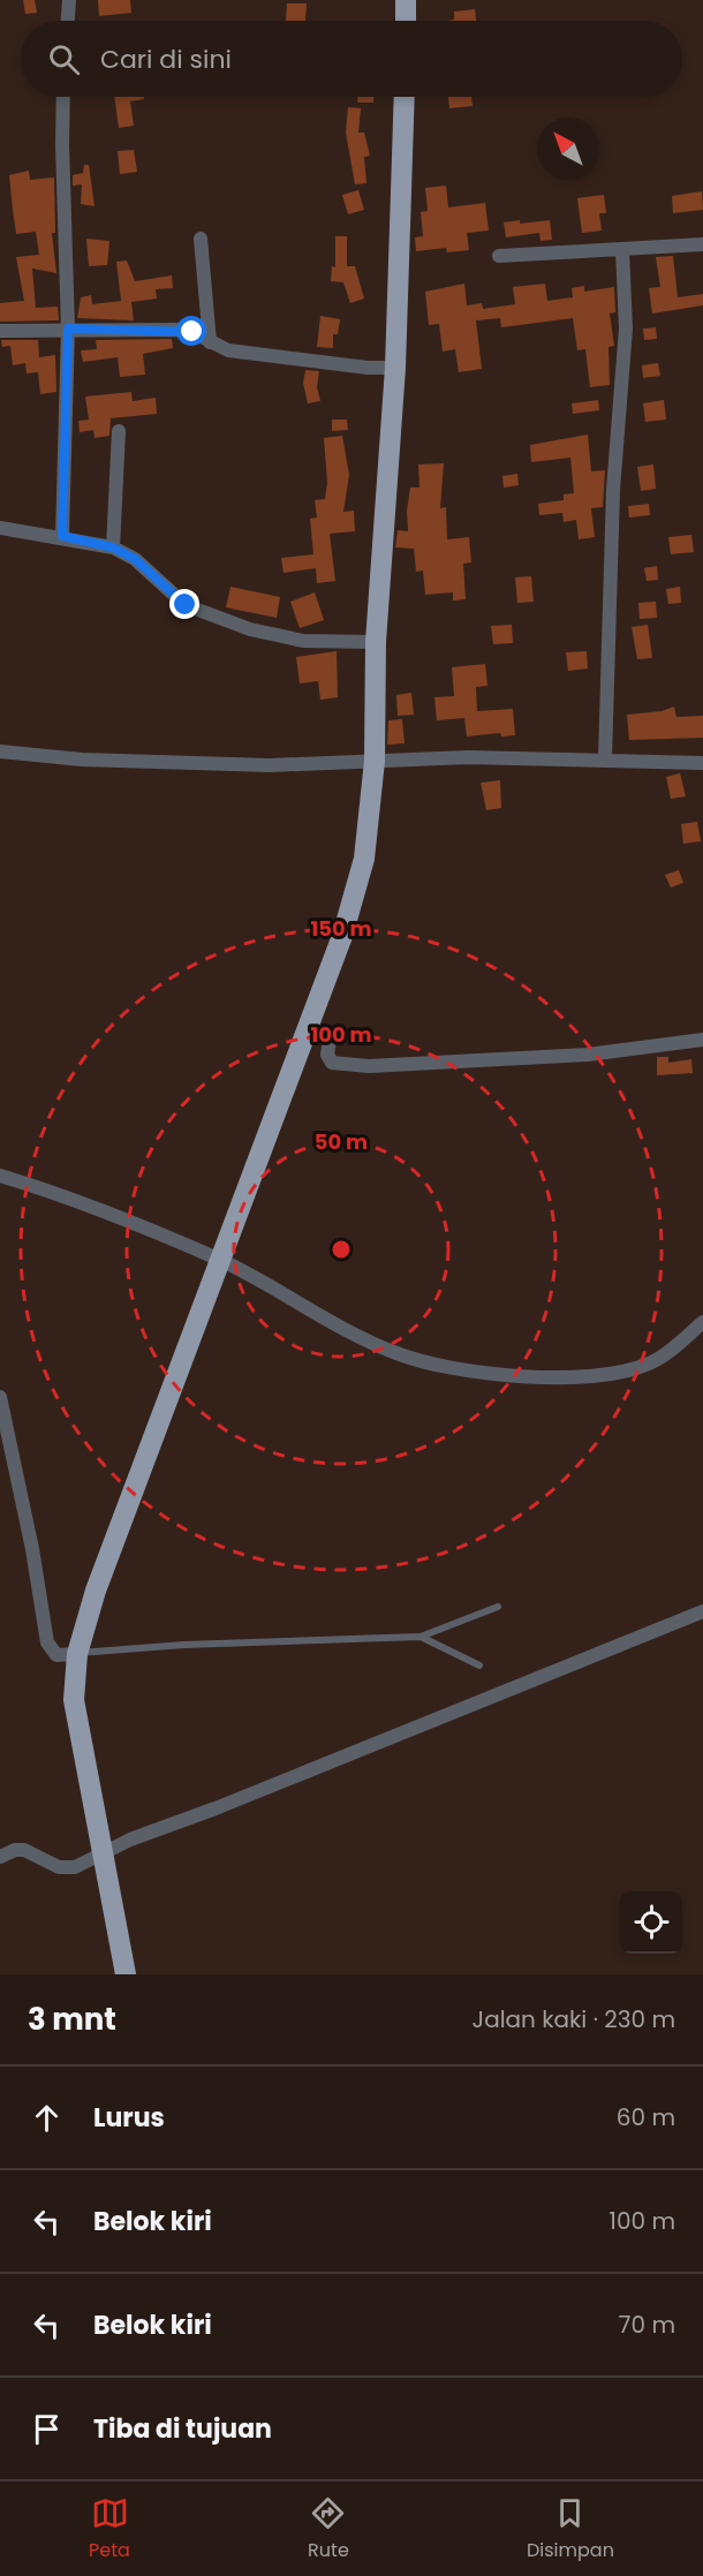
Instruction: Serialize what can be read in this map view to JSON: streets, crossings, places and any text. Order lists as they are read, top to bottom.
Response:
{
  "north": "top left",
  "page": {
    "search": "Cari di sini",
    "heading": ["3 mnt", "Jalan kaki · 230 m"],
    "list": [
      ["Lurus", "60 m"],
      ["Belok kiri", "100 m"],
      ["Belok kiri", "70 m"],
      "Tiba di tujuan"
    ],
    "nav": ["Peta", "Rute", "Disimpan"]
  },
  "rings": ["150 m", "100 m", "50 m"]
}
